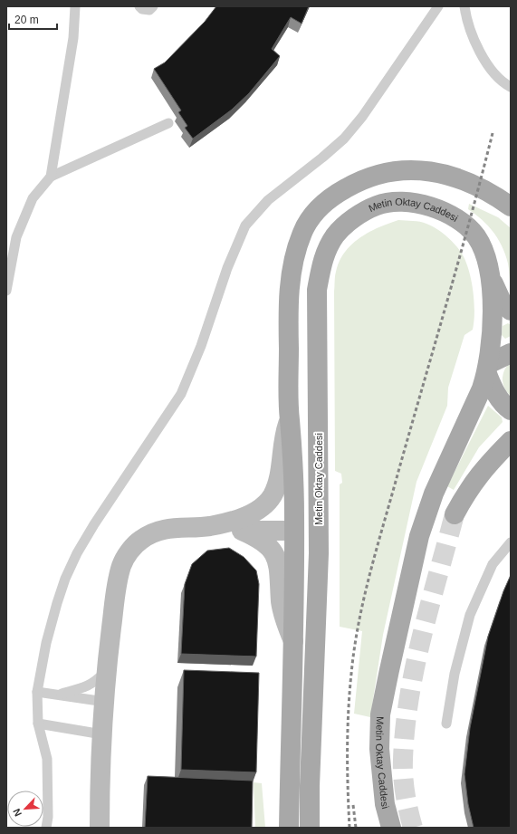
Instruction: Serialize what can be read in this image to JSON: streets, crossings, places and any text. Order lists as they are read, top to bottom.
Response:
{
  "streets": {
    "main road": ["Metin Oktay Caddesi"]
  },
  "scale_bar": "20 m",
  "north": "bottom left"
}
